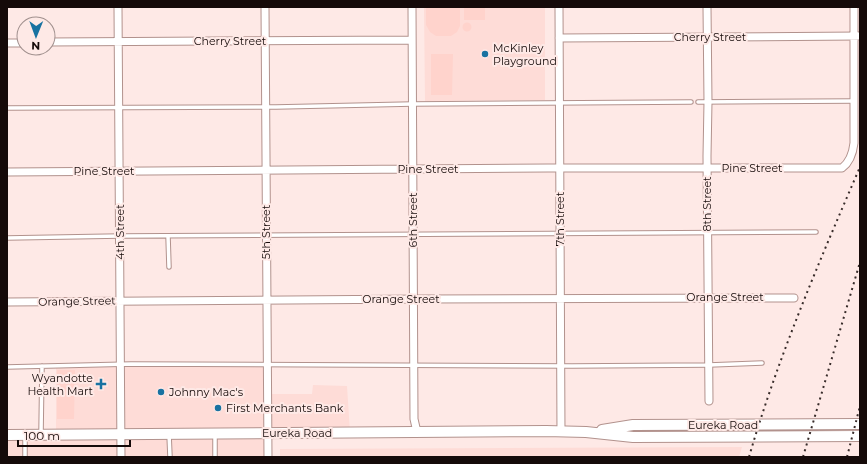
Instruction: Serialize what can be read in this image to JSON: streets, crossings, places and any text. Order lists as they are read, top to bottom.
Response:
{
  "streets": {
    "main road": ["Eureka Road"],
    "street": [
      "Cherry Street",
      "Pine Street",
      "8th Street",
      "7th Street",
      "6th Street",
      "4th Street",
      "5th Street",
      "Orange Street"
    ]
  },
  "crossings": [
    ["Cherry Street", "8th Street"],
    ["Cherry Street", "7th Street"],
    ["Cherry Street", "6th Street"],
    ["Cherry Street", "4th Street"],
    ["Cherry Street", "5th Street"],
    ["Pine Street", "8th Street"],
    ["Pine Street", "7th Street"],
    ["Pine Street", "6th Street"],
    ["Pine Street", "4th Street"],
    ["Pine Street", "5th Street"],
    ["8th Street", "Orange Street"],
    ["7th Street", "Orange Street"],
    ["7th Street", "Eureka Road"],
    ["6th Street", "Orange Street"],
    ["6th Street", "Eureka Road"],
    ["4th Street", "Orange Street"],
    ["4th Street", "Eureka Road"],
    ["5th Street", "Orange Street"],
    ["5th Street", "Eureka Road"]
  ],
  "places": {
    "other": ["McKinley Playground", "Johnny Mac's", "First Merchants Bank"],
    "health": ["Wyandotte Health Mart"]
  },
  "scale_bar": "100 m",
  "north": "bottom"
}
